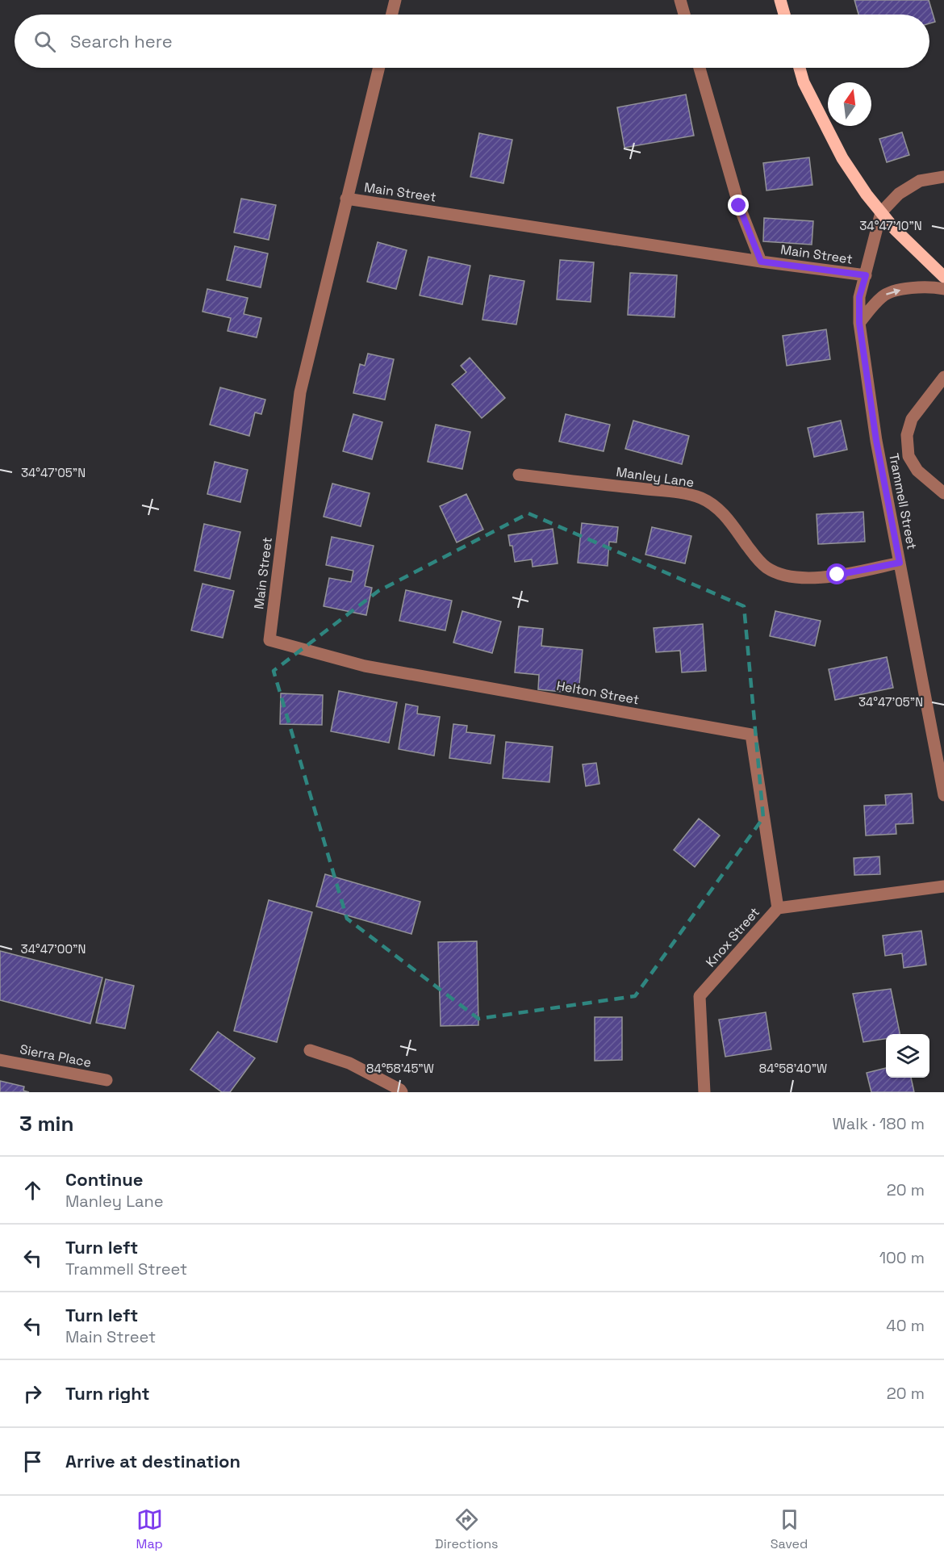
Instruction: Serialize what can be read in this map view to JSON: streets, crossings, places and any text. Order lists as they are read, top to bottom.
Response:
{
  "streets": {
    "street": [
      "Main Street",
      "Manley Lane",
      "Trammell Street",
      "Helton Street",
      "Knox Street",
      "Sierra Place"
    ]
  },
  "crossings": [
    ["Main Street", "Trammell Street"],
    ["Main Street", "Helton Street"],
    ["Manley Lane", "Trammell Street"],
    ["Helton Street", "Knox Street"]
  ],
  "north": "top",
  "page": {
    "search": "Search here",
    "heading": ["3 min", "Walk · 180 m"],
    "list": [
      ["Continue", "Manley Lane", "20 m"],
      ["Turn left", "Trammell Street", "100 m"],
      ["Turn left", "Main Street", "40 m"],
      ["Turn right", "20 m"],
      "Arrive at destination"
    ],
    "nav": ["Map", "Directions", "Saved"]
  },
  "coordinates": [
    "34°47'10\"N",
    "34°47'05\"N",
    "34°47'00\"N",
    "84°58'45\"W",
    "84°58'40\"W"
  ]
}
